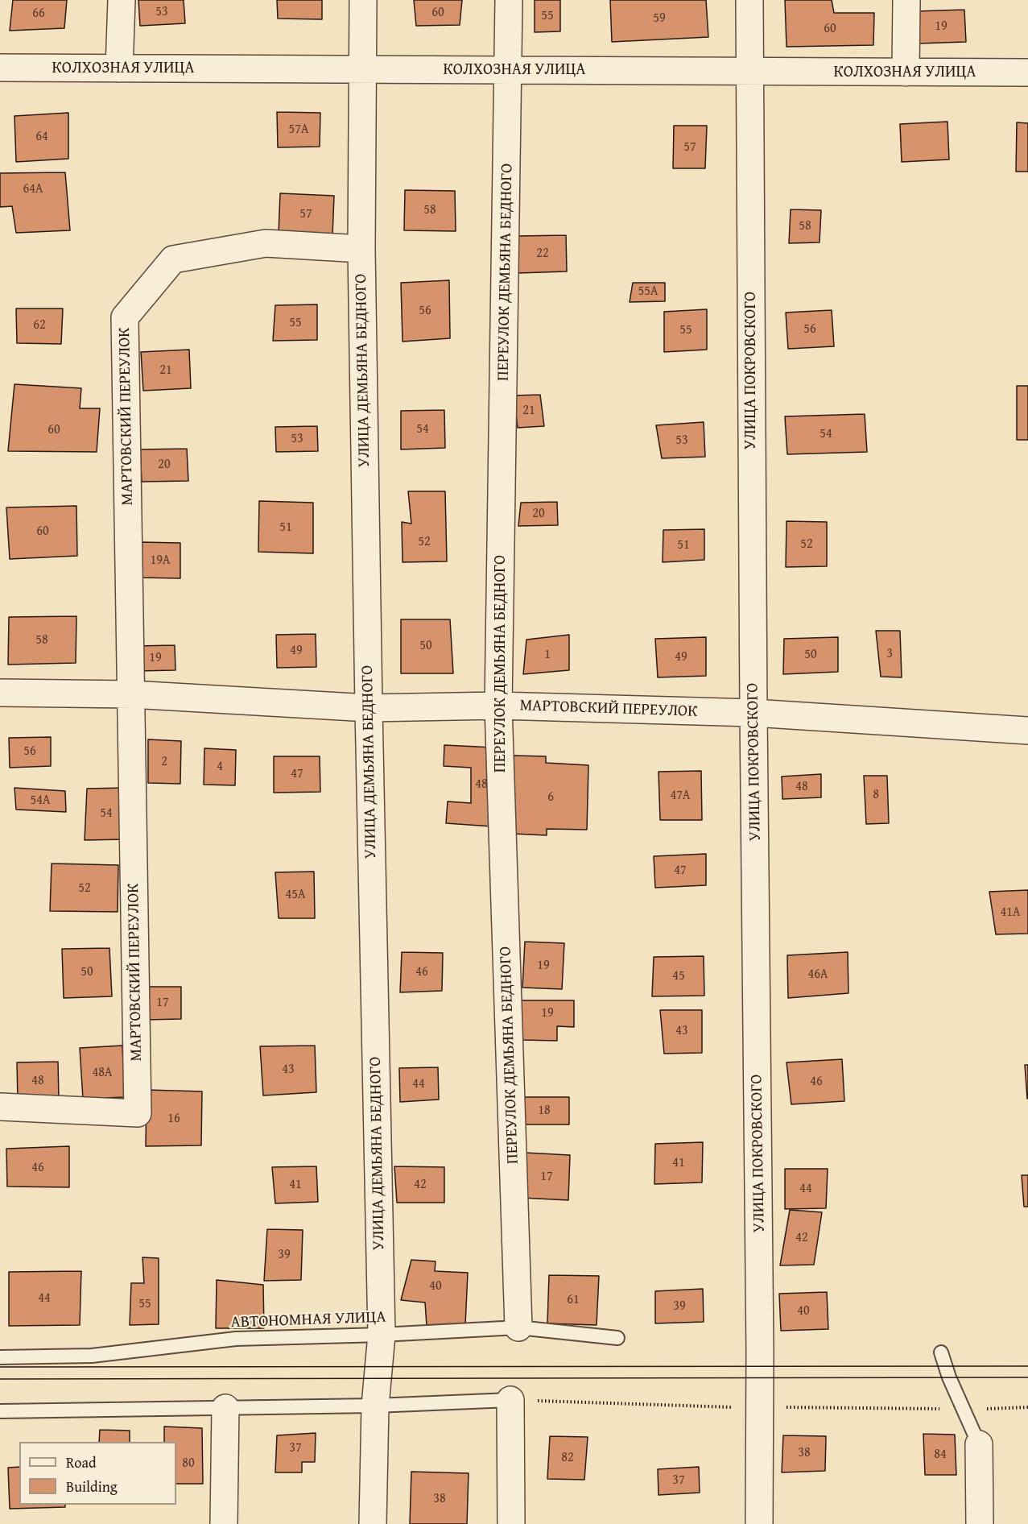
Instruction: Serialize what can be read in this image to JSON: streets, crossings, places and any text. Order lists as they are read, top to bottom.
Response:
{
  "streets": {
    "street": [
      "КОЛХОЗНАЯ УЛИЦА",
      "ПЕРЕУЛОК ДЕМЬЯНА БЕДНОГО",
      "УЛИЦА ДЕМЬЯНА БЕДНОГО",
      "УЛИЦА ПОКРОВСКОГО",
      "МАРТОВСКИЙ ПЕРЕУЛОК"
    ],
    "lane": ["АВТОНОМНАЯ УЛИЦА"]
  },
  "crossings": [
    ["КОЛХОЗНАЯ УЛИЦА", "ПЕРЕУЛОК ДЕМЬЯНА БЕДНОГО"],
    ["КОЛХОЗНАЯ УЛИЦА", "УЛИЦА ДЕМЬЯНА БЕДНОГО"],
    ["КОЛХОЗНАЯ УЛИЦА", "УЛИЦА ПОКРОВСКОГО"],
    ["ПЕРЕУЛОК ДЕМЬЯНА БЕДНОГО", "МАРТОВСКИЙ ПЕРЕУЛОК"],
    ["ПЕРЕУЛОК ДЕМЬЯНА БЕДНОГО", "АВТОНОМНАЯ УЛИЦА"],
    ["УЛИЦА ДЕМЬЯНА БЕДНОГО", "МАРТОВСКИЙ ПЕРЕУЛОК"],
    ["УЛИЦА ДЕМЬЯНА БЕДНОГО", "АВТОНОМНАЯ УЛИЦА"],
    ["УЛИЦА ПОКРОВСКОГО", "МАРТОВСКИЙ ПЕРЕУЛОК"]
  ],
  "house_numbers": [
    "53",
    "60",
    "66",
    "55",
    "59",
    "19",
    "60",
    "57А",
    "64",
    "57",
    "64А",
    "58",
    "57",
    "58",
    "22",
    "55А",
    "56",
    "55",
    "62",
    "56",
    "55",
    "21",
    "21",
    "54",
    "60",
    "54",
    "53",
    "53",
    "20",
    "20",
    "51",
    "60",
    "52",
    "52",
    "51",
    "19А",
    "58",
    "50",
    "49",
    "3",
    "1",
    "50",
    "49",
    "19",
    "56",
    "2",
    "4",
    "47",
    "48",
    "48",
    "8",
    "47А",
    "6",
    "54А",
    "54",
    "47",
    "52",
    "45А",
    "41А",
    "19",
    "50",
    "46",
    "46А",
    "45",
    "17",
    "19",
    "43",
    "43",
    "48А",
    "48",
    "46",
    "44",
    "18",
    "16",
    "41",
    "46",
    "17",
    "41",
    "42",
    "44",
    "42",
    "39",
    "40",
    "44",
    "61",
    "55",
    "39",
    "40",
    "37",
    "38",
    "84",
    "82",
    "80",
    "37",
    "38"
  ],
  "legend": ["Road", "Building"]
}
